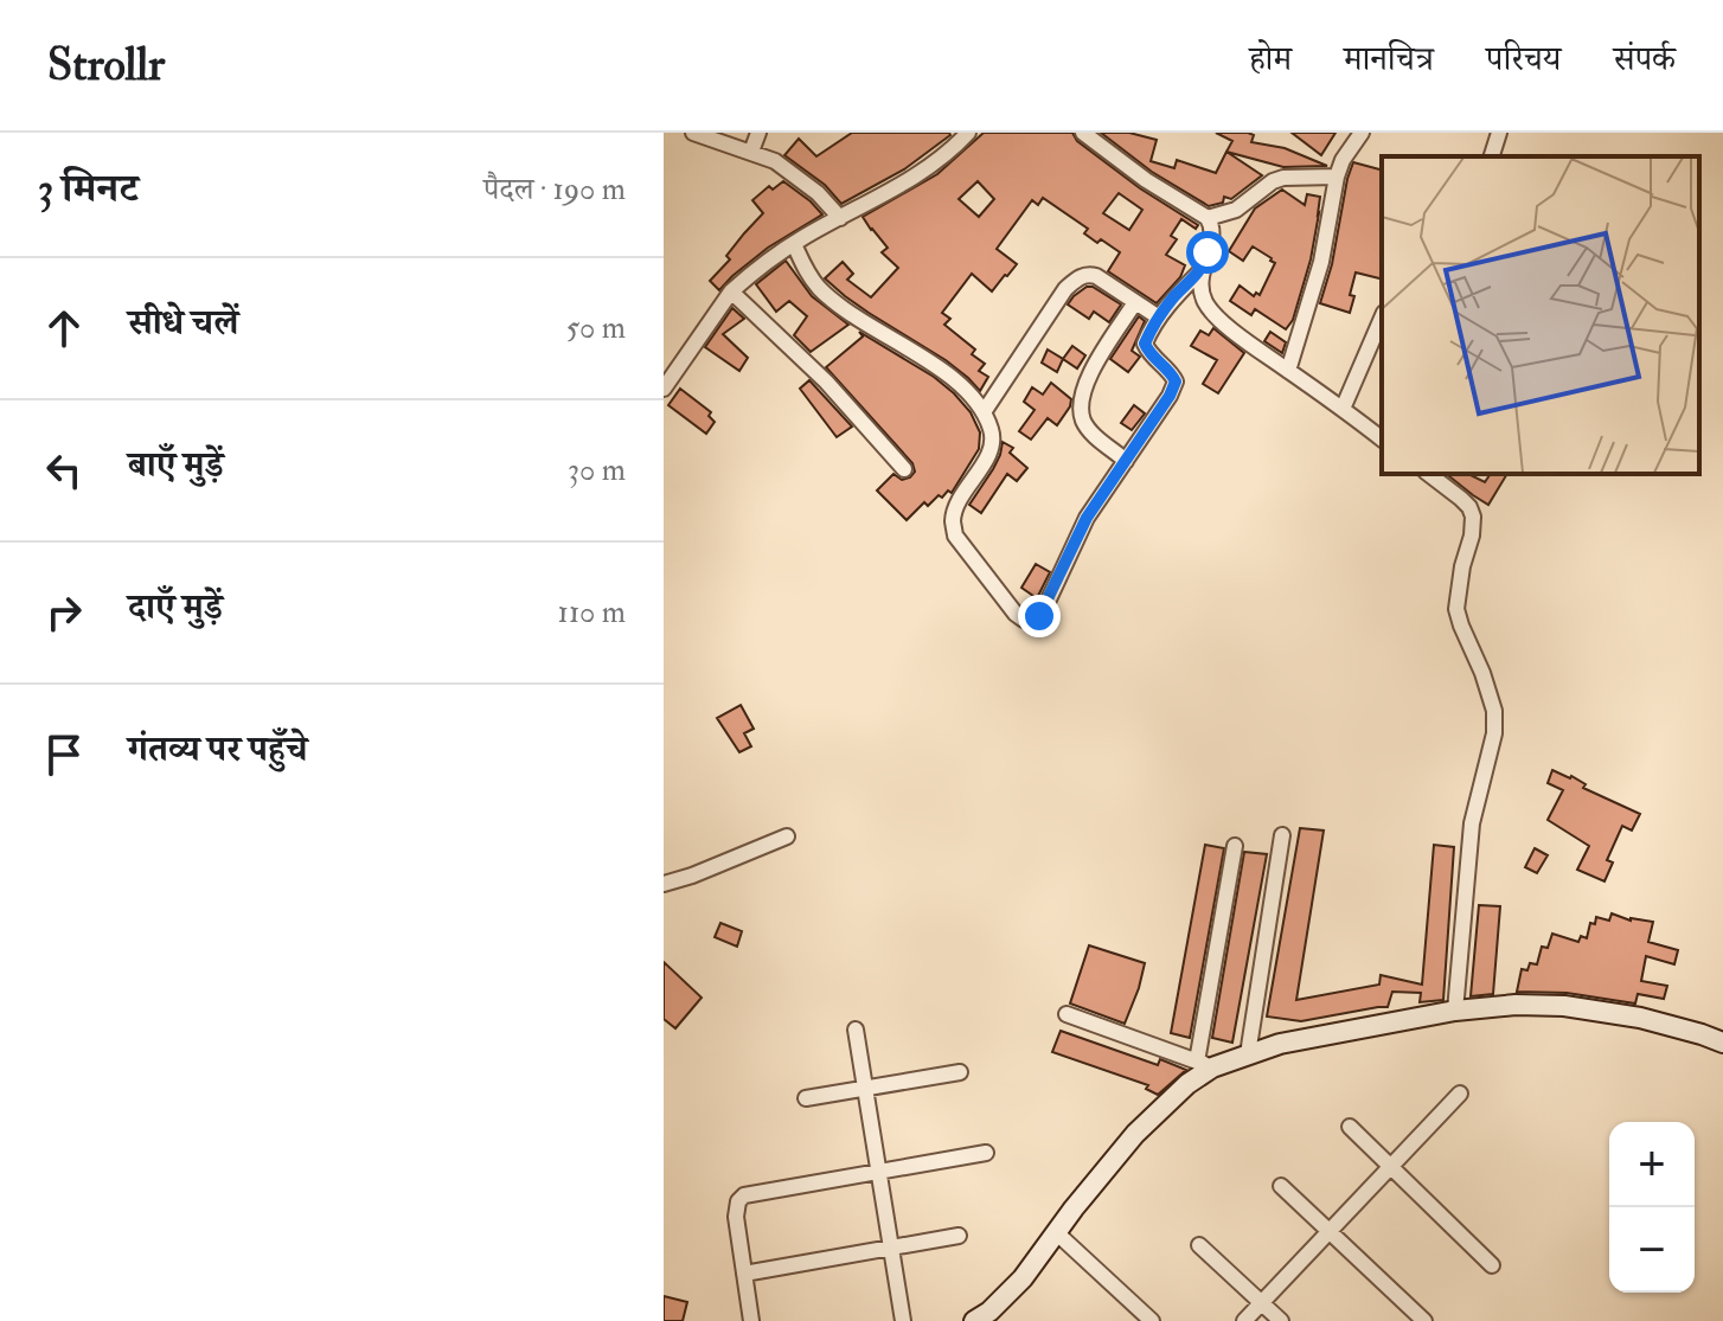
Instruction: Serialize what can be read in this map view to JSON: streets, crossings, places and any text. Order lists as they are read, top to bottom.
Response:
{
  "page": {
    "header": "Strollr",
    "nav": [
      "होम",
      "मानचित्र",
      "परिचय",
      "संपर्क"
    ],
    "heading": ["3 मिनट", "पैदल · 190 m"],
    "list": [
      ["सीधे चलें", "50 m"],
      ["बाएँ मुड़ें", "30 m"],
      ["दाएँ मुड़ें", "110 m"],
      "गंतव्य पर पहुँचे"
    ],
    "map_buttons": ["+", "−"]
  }
}
